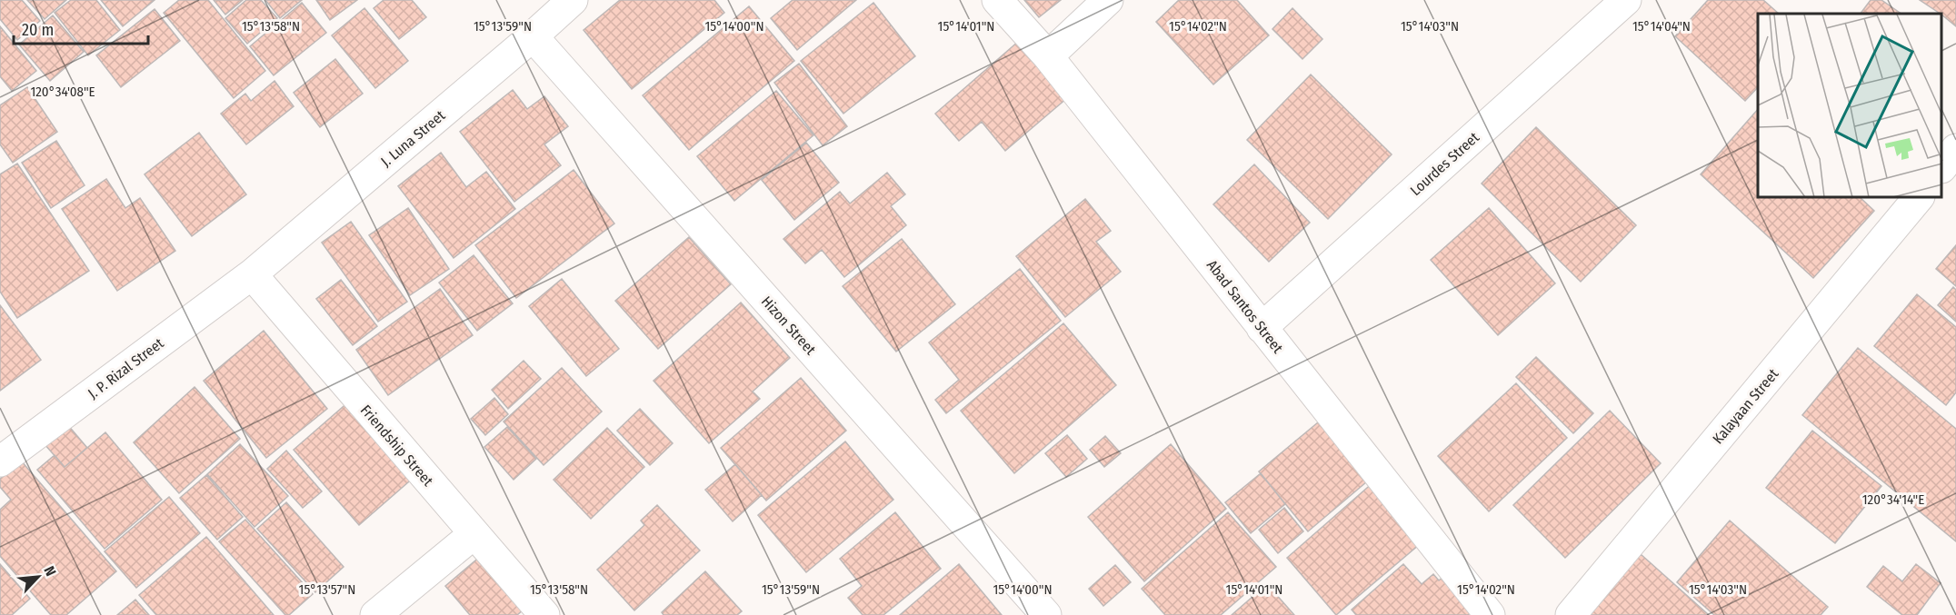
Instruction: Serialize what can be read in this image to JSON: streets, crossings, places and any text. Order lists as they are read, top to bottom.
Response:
{
  "streets": {
    "street": [
      "J. Luna Street",
      "Lourdes Street",
      "Abad Santos Street",
      "Hizon Street",
      "J. P. Rizal Street",
      "Kalayaan Street",
      "Friendship Street"
    ]
  },
  "crossings": [
    ["J. Luna Street", "Hizon Street"],
    ["J. Luna Street", "J. P. Rizal Street"],
    ["J. Luna Street", "Friendship Street"],
    ["Lourdes Street", "Abad Santos Street"],
    ["J. P. Rizal Street", "Friendship Street"]
  ],
  "scale_bar": "20 m",
  "north": "top right",
  "coordinates": [
    "15°13'58\"N",
    "15°13'59\"N",
    "15°14'00\"N",
    "15°14'01\"N",
    "15°14'02\"N",
    "15°14'03\"N",
    "15°14'04\"N",
    "120°34'08\"E",
    "120°34'14\"E",
    "15°13'57\"N"
  ]
}
